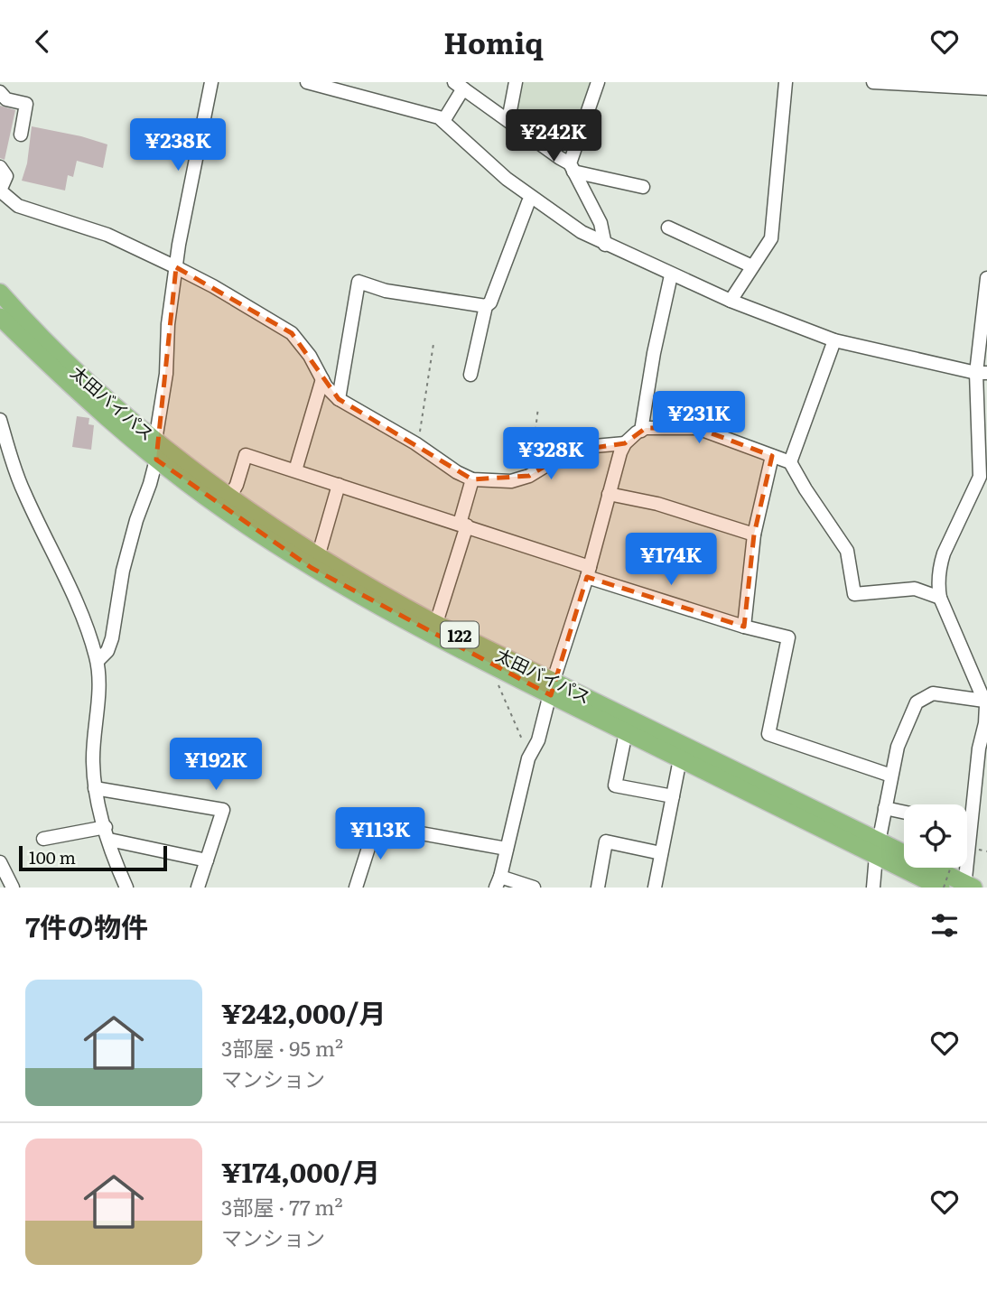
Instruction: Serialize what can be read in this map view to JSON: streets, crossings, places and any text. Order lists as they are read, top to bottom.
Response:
{
  "streets": {
    "highway": ["太田バイパス", "122"]
  },
  "scale_bar": "100 m",
  "page": {
    "header": "Homiq",
    "price": [
      "¥242K",
      "¥238K",
      "¥231K",
      "¥328K",
      "¥174K",
      "¥192K",
      "¥113K"
    ],
    "scale": "100 m",
    "heading": "7件の物件",
    "list": [
      {
        "name": "¥242,000/月",
        "note": "3部屋 · 95 m² · マンション"
      },
      {
        "name": "¥174,000/月",
        "note": "3部屋 · 77 m² · マンション"
      }
    ]
  }
}
